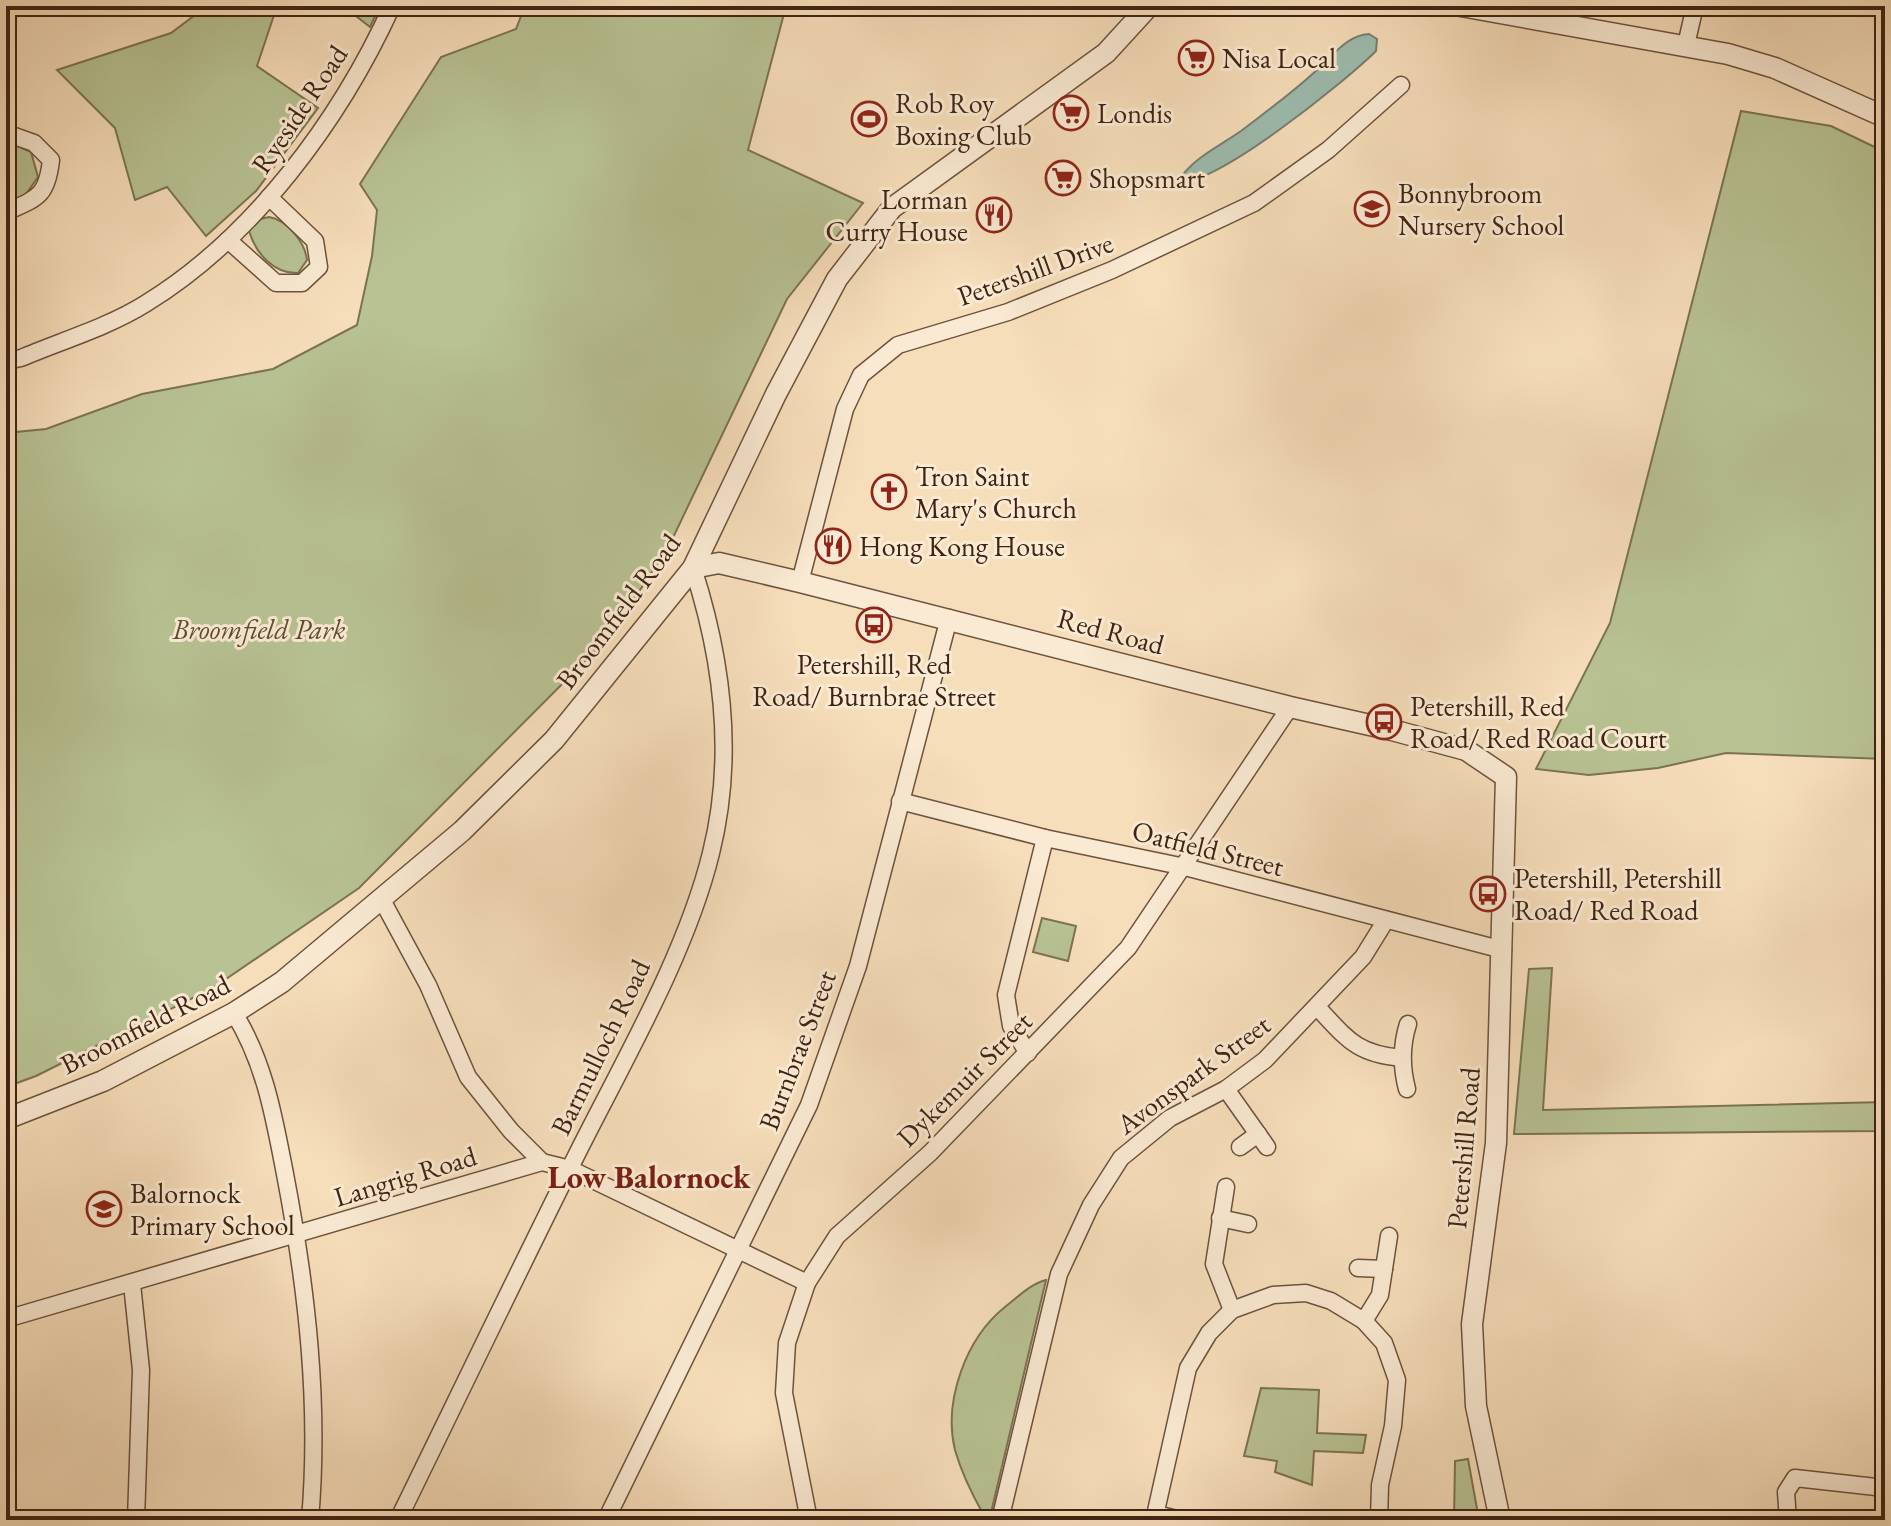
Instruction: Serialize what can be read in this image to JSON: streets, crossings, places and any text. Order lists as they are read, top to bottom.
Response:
{
  "streets": {
    "street": [
      "Ryeside Road",
      "Petershill Drive",
      "Broomfield Road",
      "Red Road",
      "Oatfield Street",
      "Barmulloch Road",
      "Burnbrae Street",
      "Avonspark Street",
      "Dykemuir Street",
      "Petershill Road",
      "Langrig Road"
    ]
  },
  "crossings": [
    ["Petershill Drive", "Red Road"],
    ["Broomfield Road", "Red Road"],
    ["Broomfield Road", "Barmulloch Road"],
    ["Red Road", "Barmulloch Road"],
    ["Red Road", "Burnbrae Street"],
    ["Red Road", "Dykemuir Street"],
    ["Red Road", "Petershill Road"],
    ["Oatfield Street", "Burnbrae Street"],
    ["Oatfield Street", "Avonspark Street"],
    ["Oatfield Street", "Dykemuir Street"],
    ["Oatfield Street", "Petershill Road"]
  ],
  "districts": ["Low Balornock"],
  "parks": ["Broomfield Park"],
  "places": {
    "supermarket": ["Nisa Local", "Londis", "Shopsmart"],
    "sports": ["Rob Roy Boxing Club"],
    "school or university": ["Bonnybroom Nursery School", "Balornock Primary School"],
    "restaurant": ["Lorman Curry House", "Hong Kong House"],
    "church": ["Tron Saint Mary's Church"],
    "bus stop": ["Petershill, Red Road/ Burnbrae Street", "Petershill, Red Road/ Red Road Court", "Petershill, Petershill Road/ Red Road"]
  }
}
